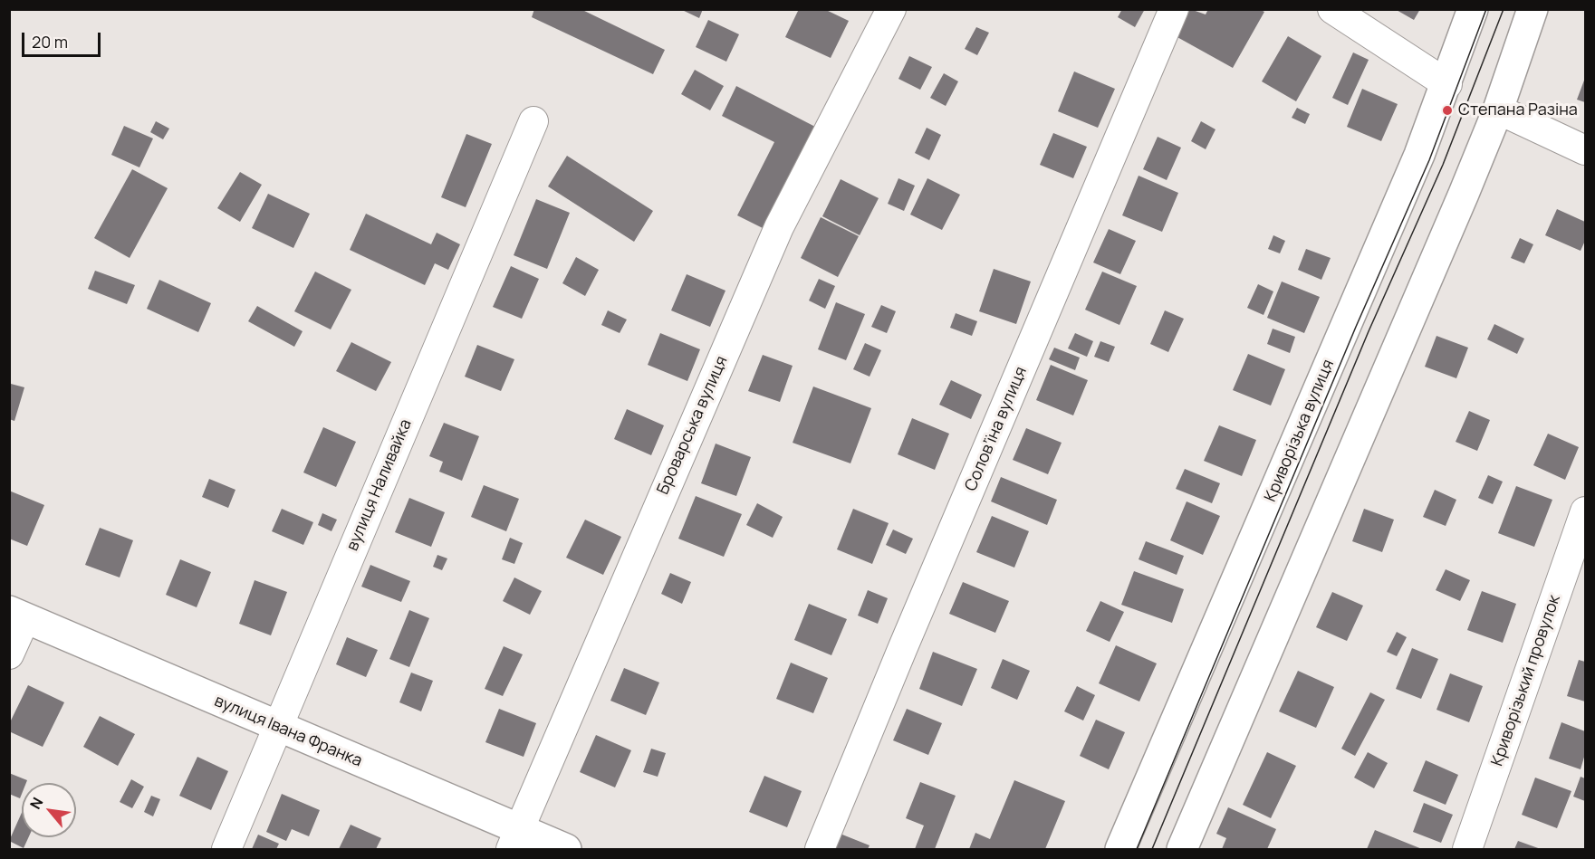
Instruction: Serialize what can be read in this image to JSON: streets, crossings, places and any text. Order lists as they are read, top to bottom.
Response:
{
  "streets": {
    "main road": ["Криворізька вулиця", "вулиця Івана Франка"],
    "street": [
      "Броварська вулиця",
      "Соловʼїна вулиця",
      "вулиця Наливайка",
      "Криворізький провулок"
    ]
  },
  "crossings": [
    ["Броварська вулиця", "вулиця Івана Франка"],
    ["вулиця Наливайка", "вулиця Івана Франка"]
  ],
  "places": ["Степана Разіна"],
  "scale_bar": "20 m",
  "north": "top left"
}
